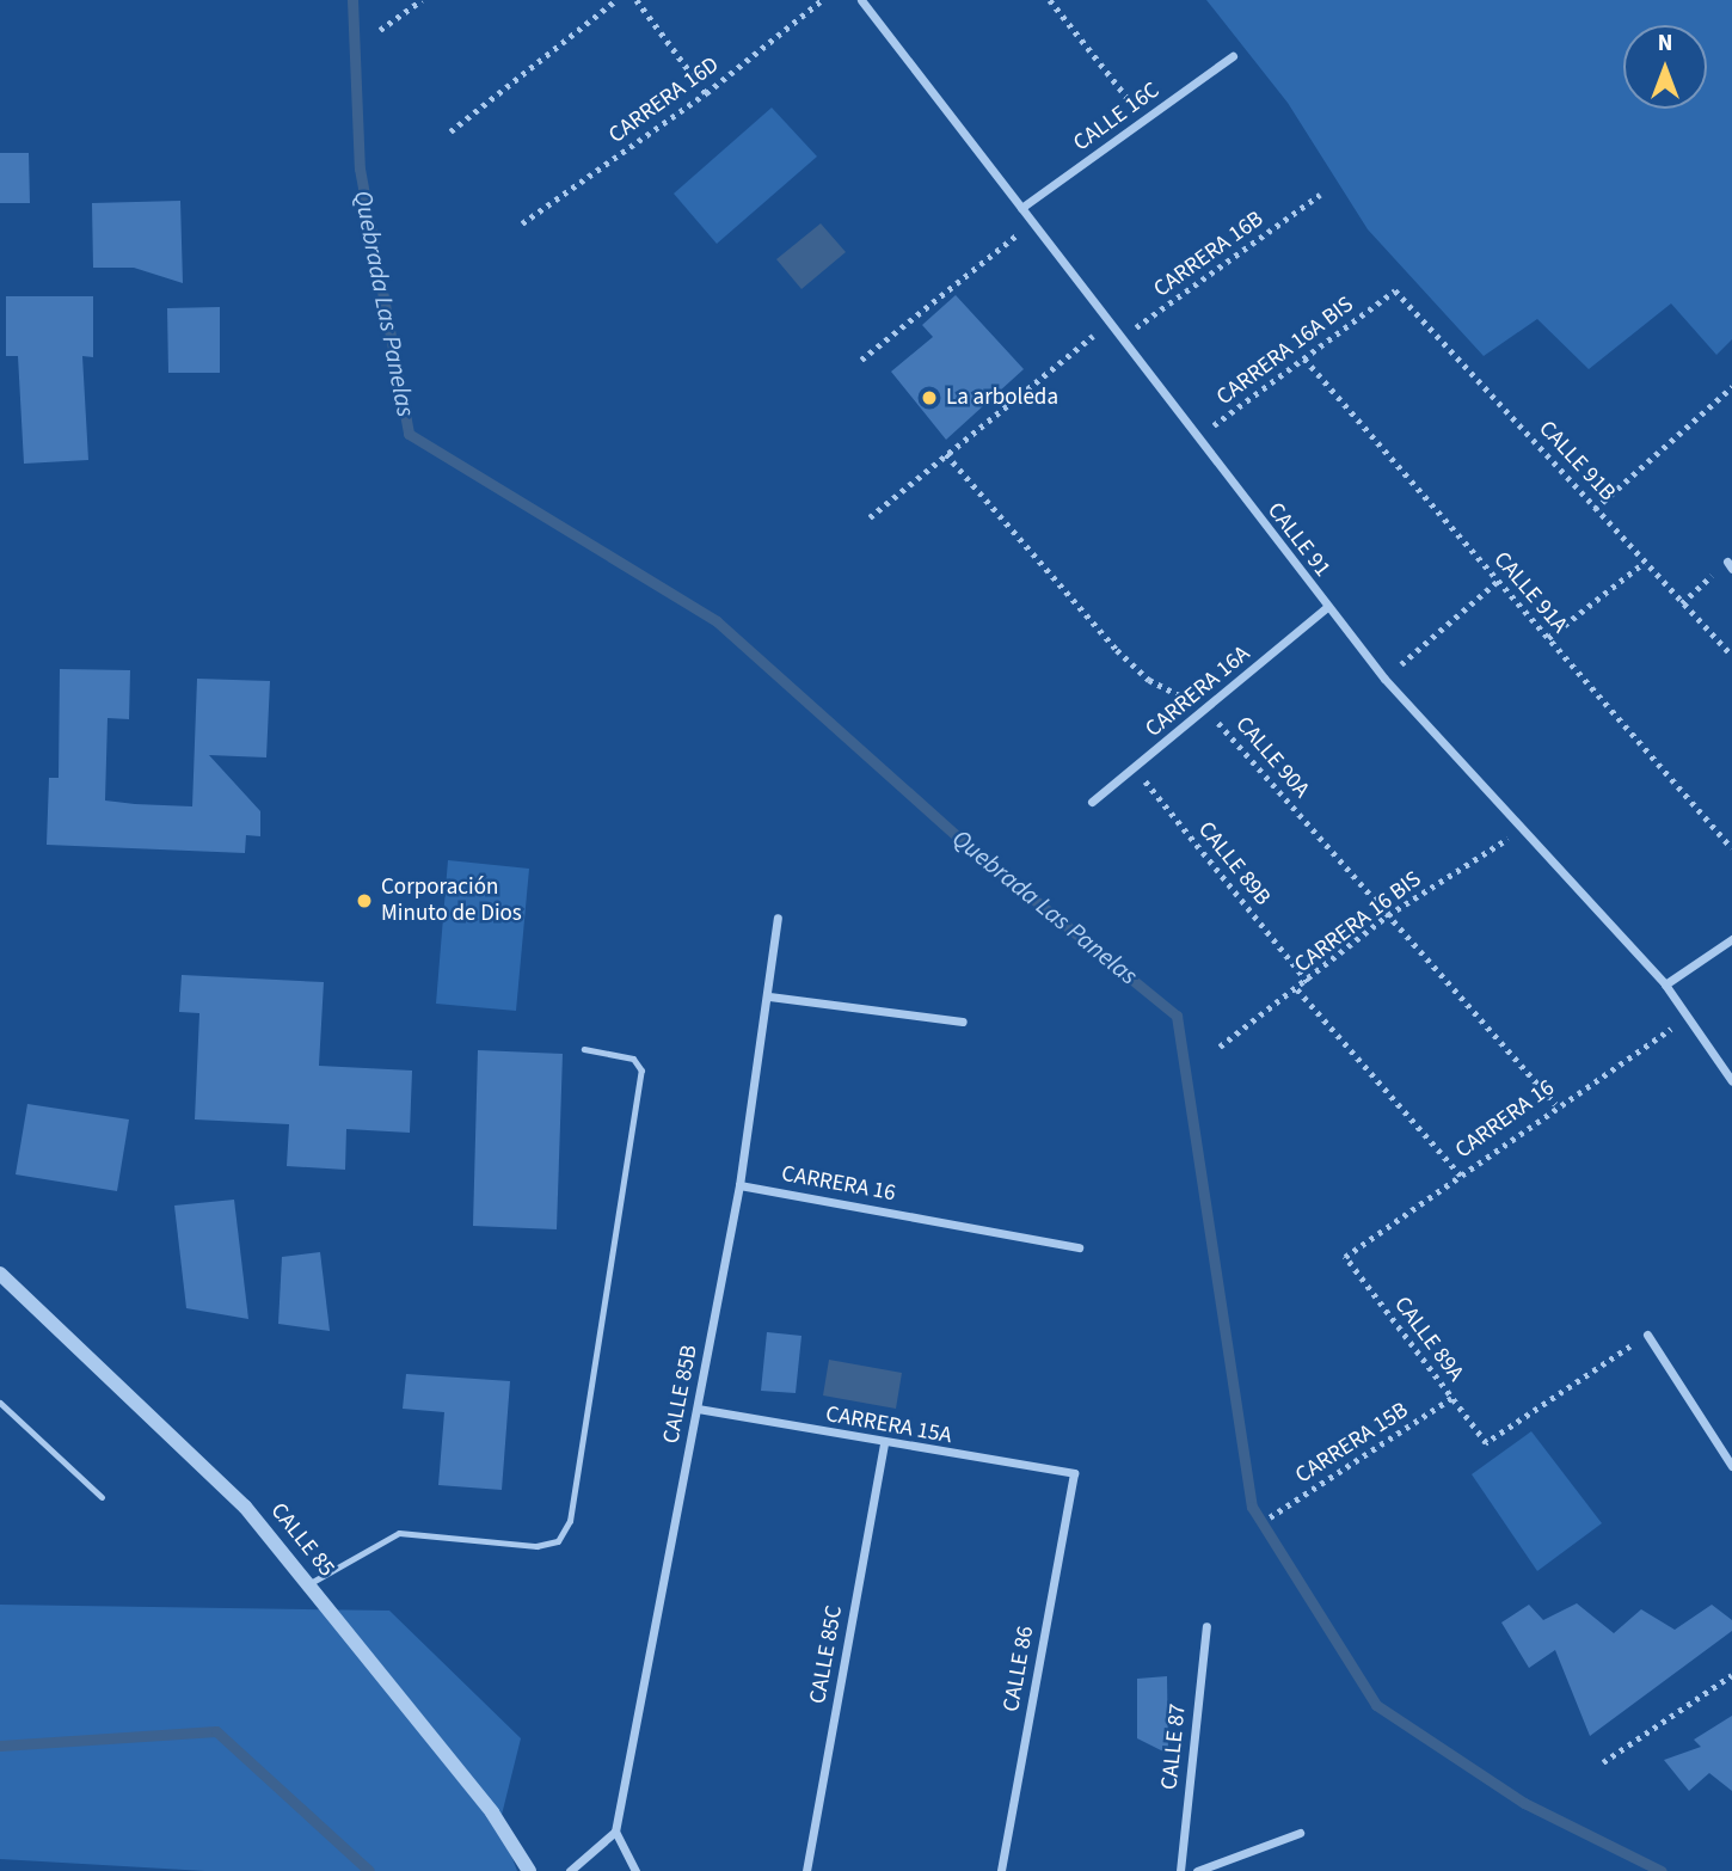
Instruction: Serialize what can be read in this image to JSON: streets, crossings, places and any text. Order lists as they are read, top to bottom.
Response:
{
  "streets": {
    "street": [
      "CALLE 16C",
      "CALLE 91",
      "CARRERA 16A",
      "CARRERA 16",
      "CALLE 85B",
      "CARRERA 15A",
      "CALLE 85",
      "CALLE 85C",
      "CALLE 86",
      "CALLE 87"
    ],
    "path": [
      "CARRERA 16D",
      "CARRERA 16B",
      "CARRERA 16A BIS",
      "CALLE 91B",
      "CALLE 91A",
      "CALLE 90A",
      "CALLE 89B",
      "CARRERA 16 BIS",
      "CALLE 89A",
      "CARRERA 15B"
    ]
  },
  "crossings": [
    ["CALLE 16C", "CALLE 91"],
    ["CARRERA 16B", "CALLE 91"],
    ["CARRERA 16A BIS", "CALLE 91B"],
    ["CARRERA 16A BIS", "CALLE 91"],
    ["CARRERA 16A BIS", "CALLE 91A"],
    ["CALLE 91", "CARRERA 16A"],
    ["CALLE 91", "CARRERA 16 BIS"],
    ["CALLE 91", "CARRERA 16"],
    ["CARRERA 16A", "CALLE 90A"],
    ["CARRERA 16A", "CALLE 89B"],
    ["CALLE 90A", "CARRERA 16 BIS"],
    ["CALLE 90A", "CARRERA 16"],
    ["CALLE 89B", "CARRERA 16 BIS"],
    ["CARRERA 16", "CALLE 89A"],
    ["CARRERA 16", "CALLE 85B"],
    ["CALLE 89A", "CARRERA 15B"],
    ["CALLE 85B", "CARRERA 15A"],
    ["CARRERA 15A", "CALLE 85C"],
    ["CARRERA 15A", "CALLE 86"]
  ],
  "water": ["Quebrada Las Panelas"],
  "places": ["La arboleda", "Corporación Minuto de Dios"],
  "north": "top"
}
